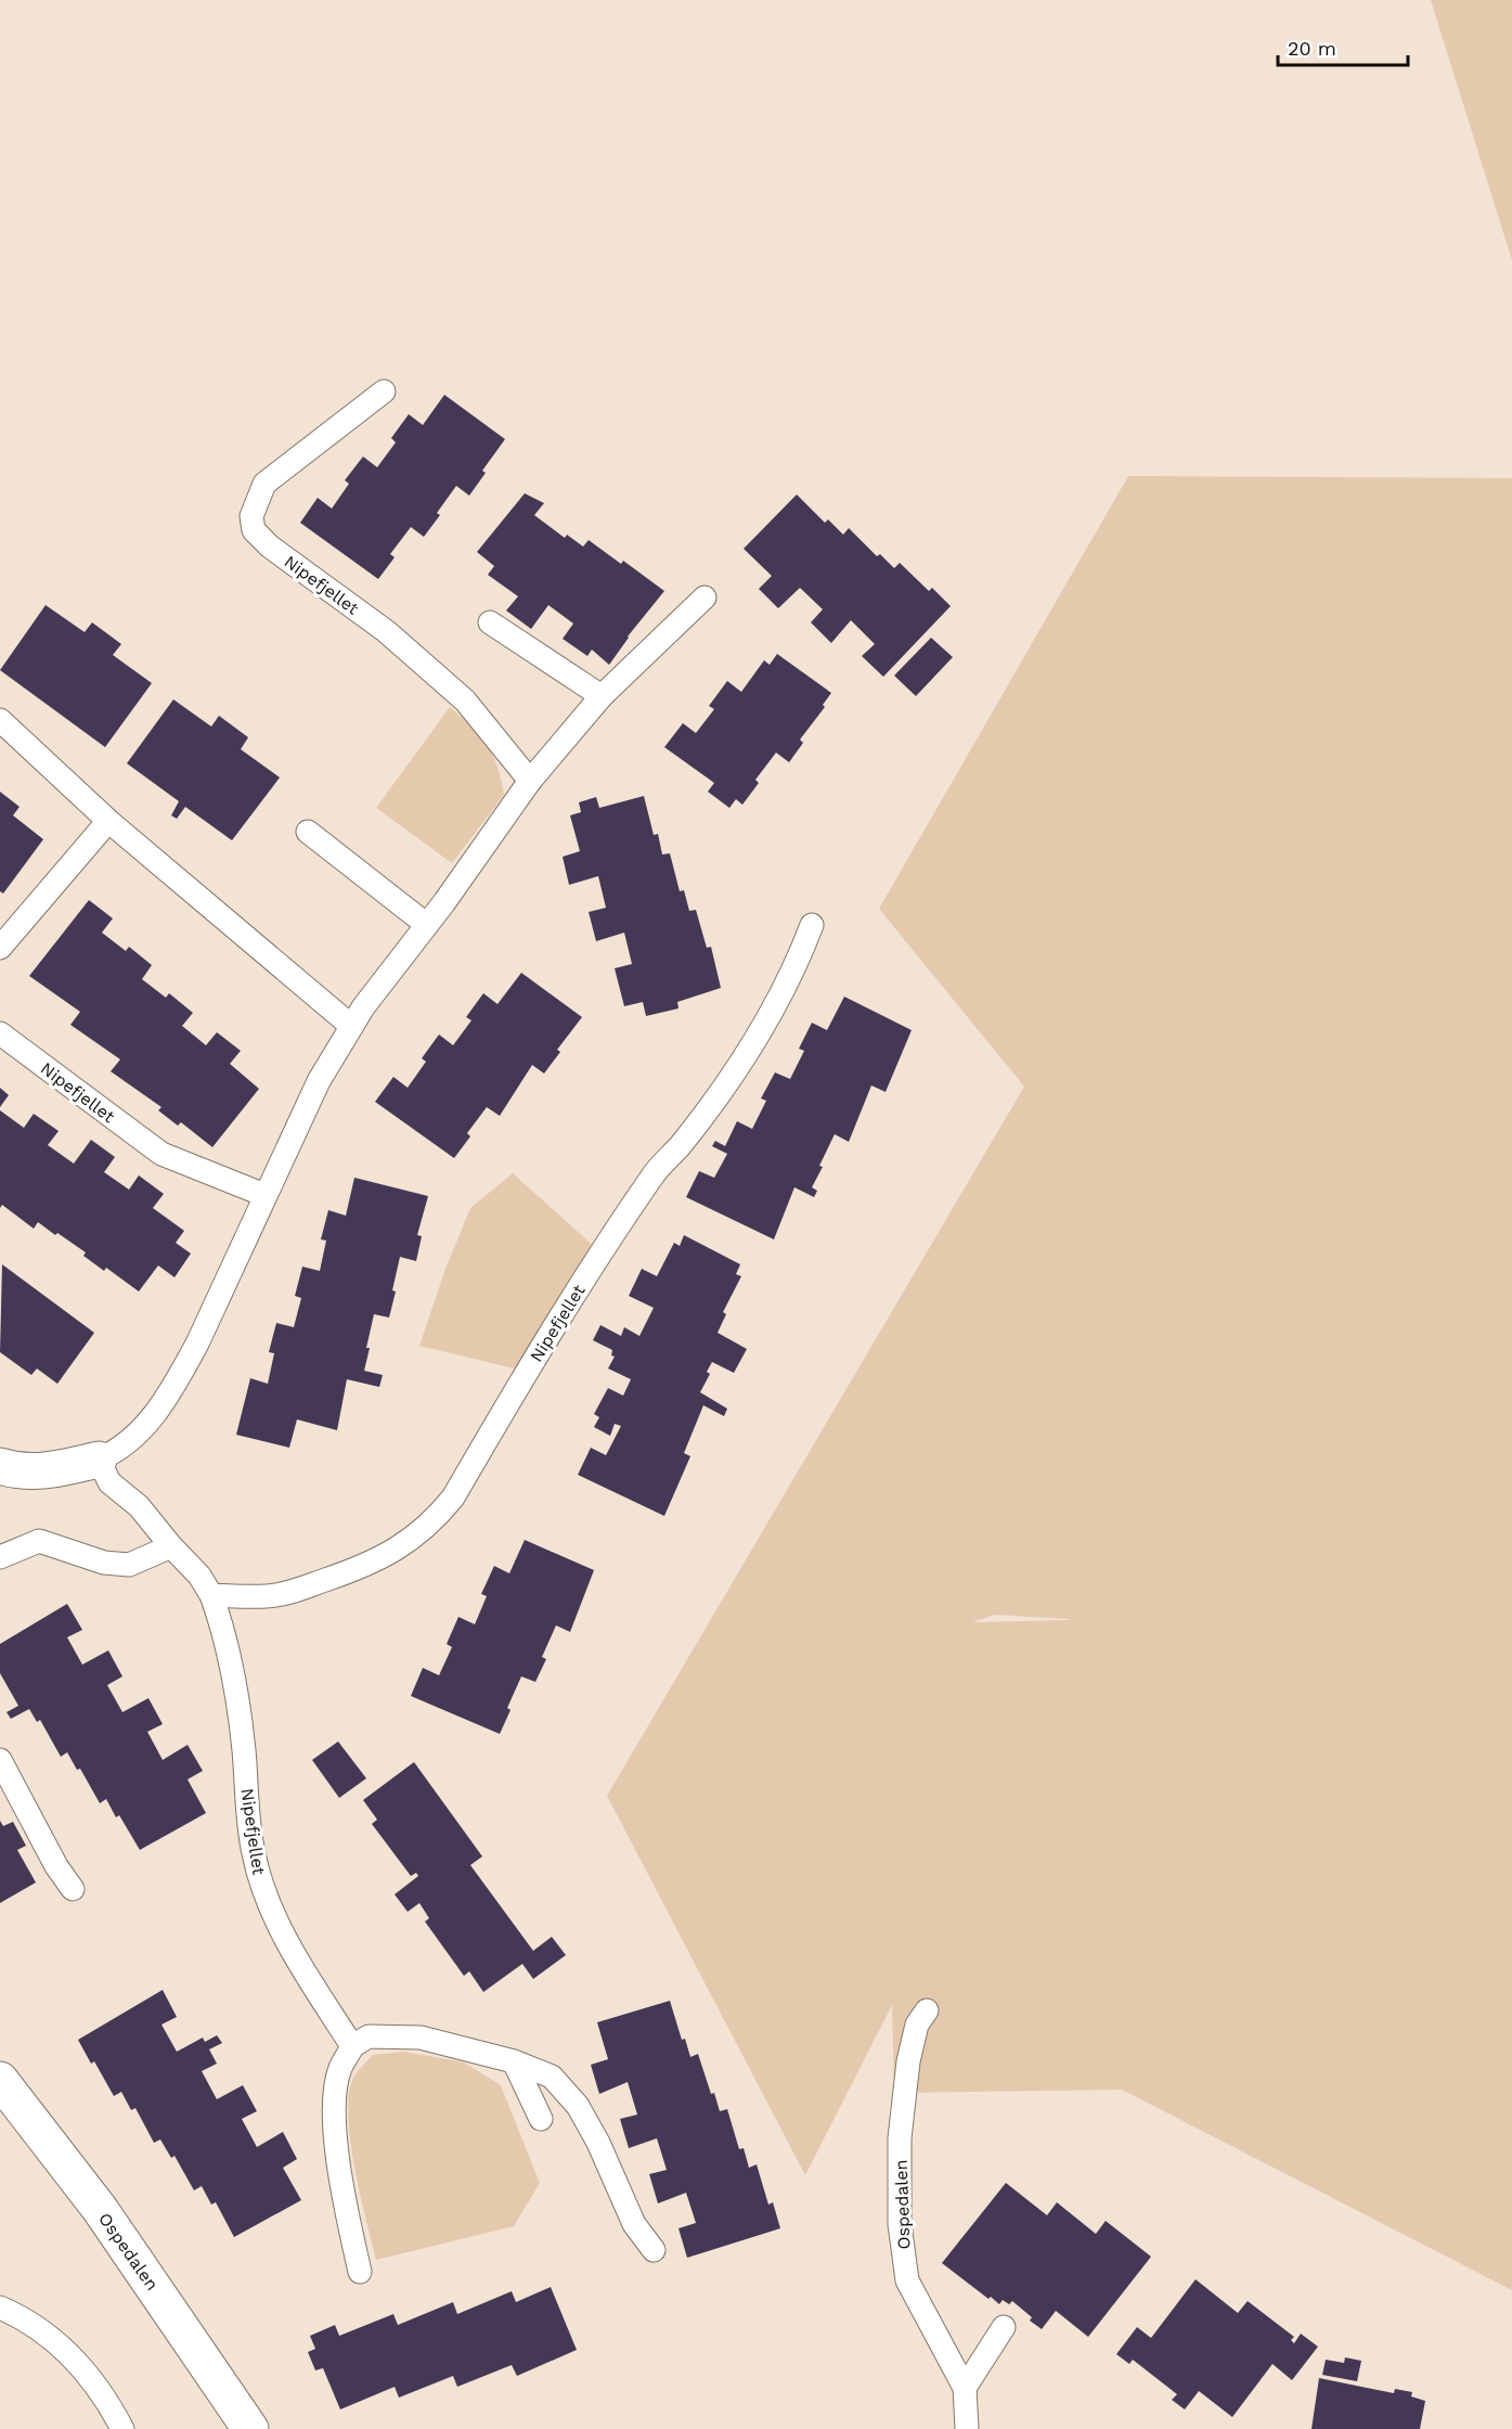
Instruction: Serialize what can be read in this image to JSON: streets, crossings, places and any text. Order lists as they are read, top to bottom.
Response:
{
  "streets": {
    "street": ["Ospedalen"],
    "lane": ["Nipefjellet"]
  },
  "scale_bar": "20 m"
}
